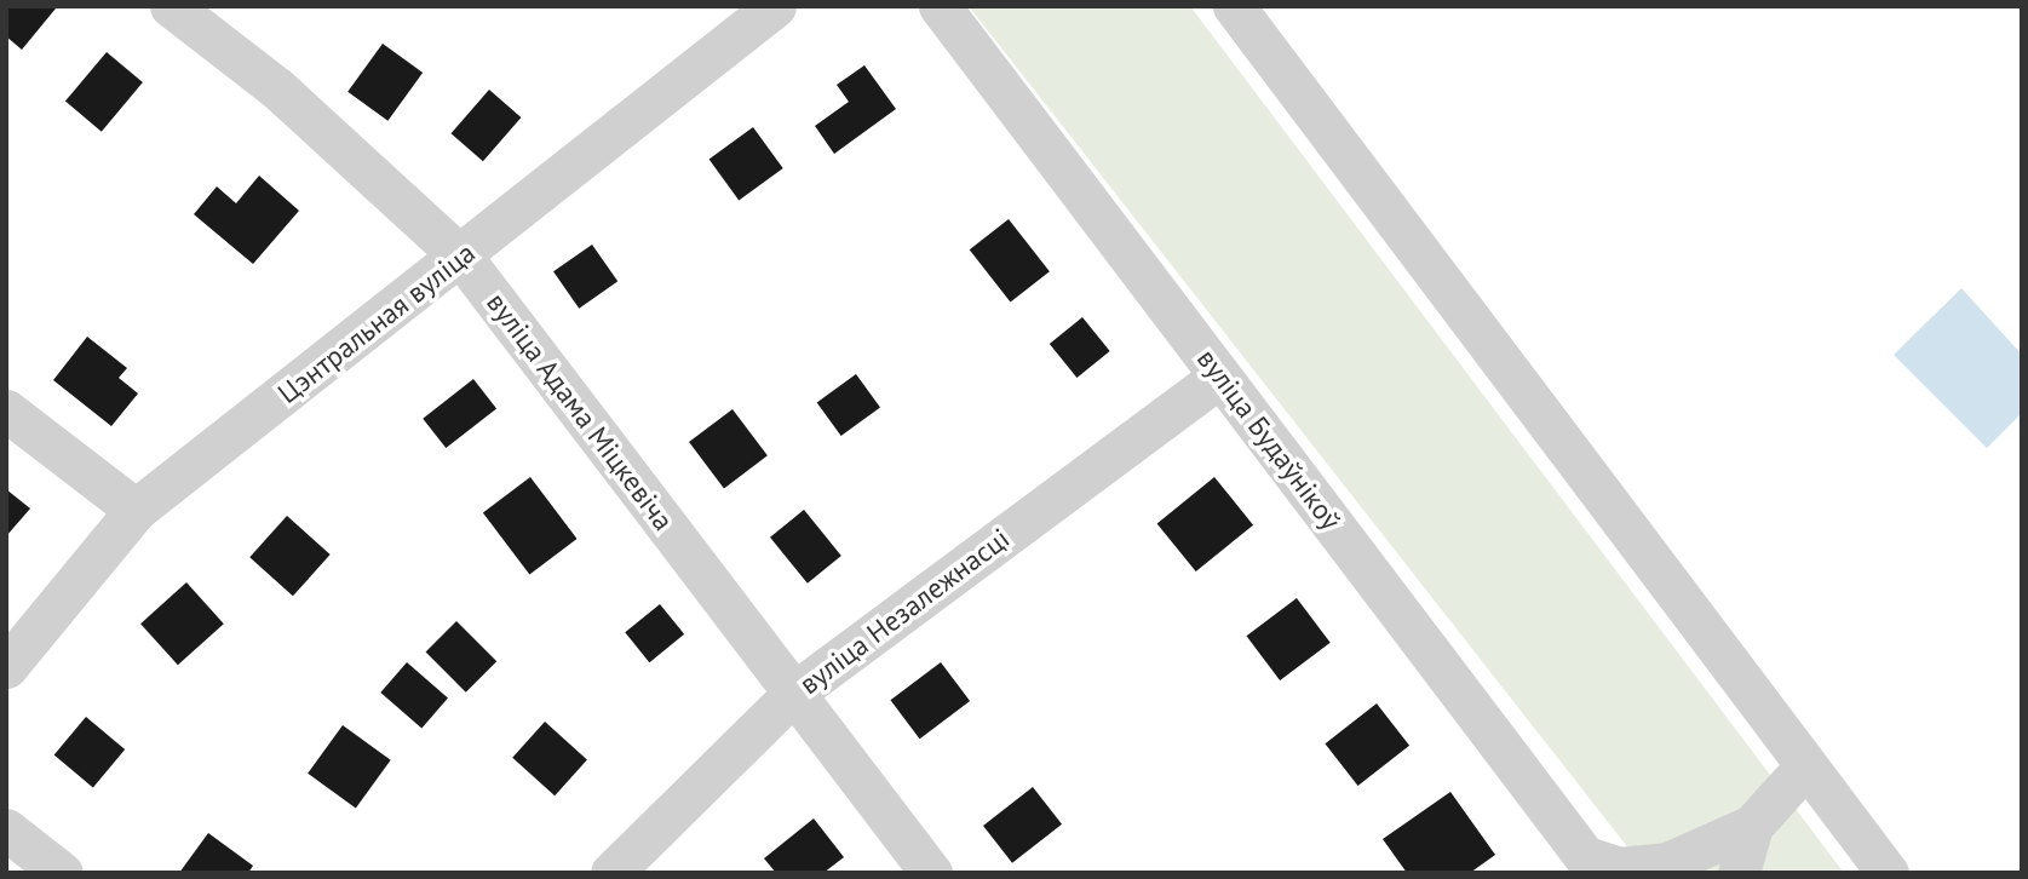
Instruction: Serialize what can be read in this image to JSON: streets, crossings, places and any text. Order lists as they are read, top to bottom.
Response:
{
  "streets": {
    "street": [
      "Цэнтральная вуліца",
      "вуліца Адама Міцкевіча",
      "вуліца Будаўнікоў",
      "вуліца Незалежнасці"
    ]
  },
  "crossings": [
    ["Цэнтральная вуліца", "вуліца Адама Міцкевіча"],
    ["вуліца Адама Міцкевіча", "вуліца Незалежнасці"],
    ["вуліца Будаўнікоў", "вуліца Незалежнасці"]
  ]
}
